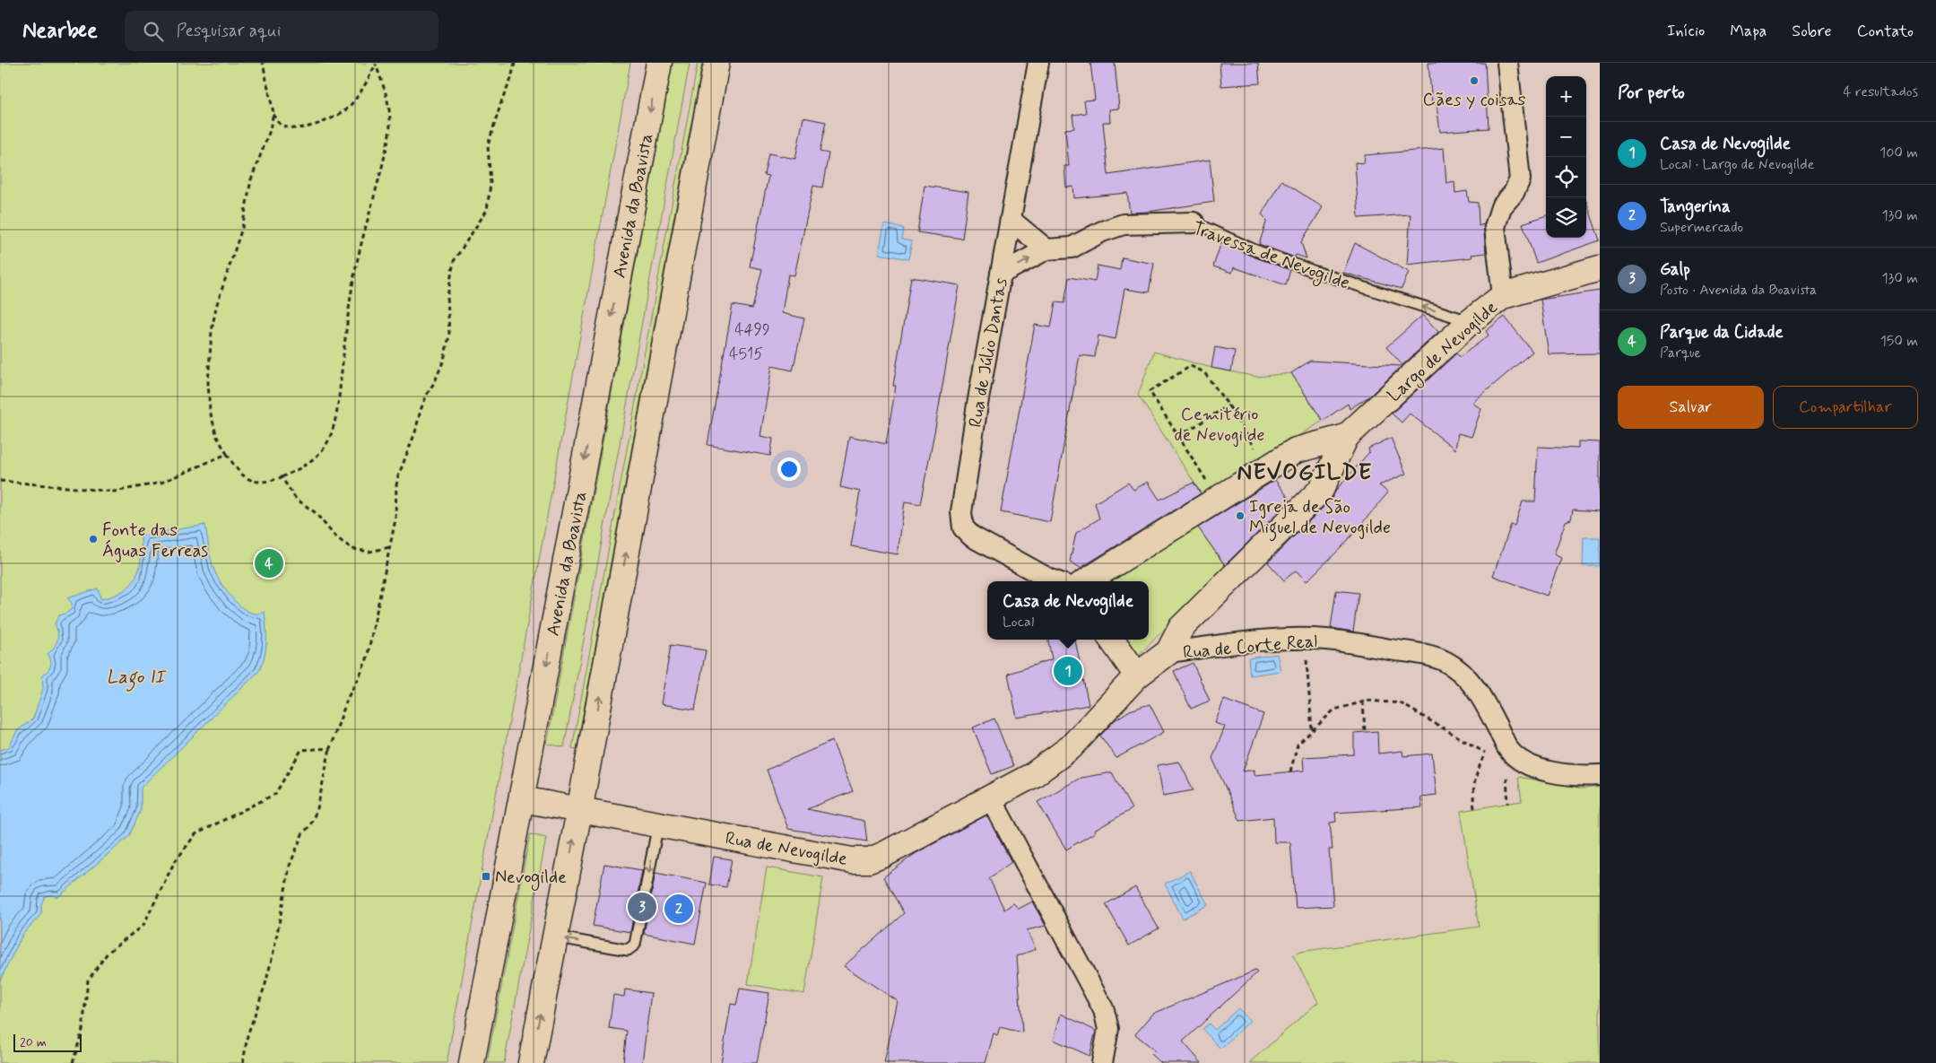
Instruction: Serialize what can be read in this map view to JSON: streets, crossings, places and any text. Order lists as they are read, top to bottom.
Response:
{
  "streets": {
    "main road": ["Avenida da Boavista", "Largo de Nevogilde", "Rua de Nevogilde"],
    "street": ["Travessa de Nevogilde", "Rua de Júlio Dantas", "Rua de Corte Real"]
  },
  "crossings": [
    ["Avenida da Boavista", "Rua de Nevogilde"],
    ["Travessa de Nevogilde", "Largo de Nevogilde"],
    ["Travessa de Nevogilde", "Rua de Júlio Dantas"],
    ["Largo de Nevogilde", "Rua de Corte Real"],
    ["Largo de Nevogilde", "Rua de Nevogilde"]
  ],
  "districts": ["NEVOGILDE"],
  "water": ["Lago II"],
  "parks": ["Cemitério de Nevogilde"],
  "places": {
    "other": ["Cães y coisas", "Igreja de São Miguel de Nevogilde", "Fonte das Águas Ferreas"],
    "transit": ["Nevogilde"]
  },
  "house_numbers": ["4499", "4515"],
  "scale_bar": "20 m",
  "page": {
    "header": "Nearbee",
    "search": "Pesquisar aqui",
    "nav": [
      "Início",
      "Mapa",
      "Sobre",
      "Contato"
    ],
    "heading": ["Por perto", "4 resultados"],
    "map_buttons": ["+", "−"],
    "list": [
      {
        "mark": "1",
        "name": "Casa de Nevogilde",
        "note": "Local · Largo de Nevogilde",
        "value": "100 m"
      },
      {
        "mark": "2",
        "name": "Tangerina",
        "note": "Supermercado",
        "value": "130 m"
      },
      {
        "mark": "3",
        "name": "Galp",
        "note": "Posto · Avenida da Boavista",
        "value": "130 m"
      },
      {
        "mark": "4",
        "name": "Parque da Cidade",
        "note": "Parque",
        "value": "150 m"
      }
    ],
    "buttons": ["Salvar", "Compartilhar"],
    "pins": [
      "4",
      "1",
      "3",
      "2"
    ],
    "popup": ["Casa de Nevogilde", "Local"],
    "scale": "20 m"
  }
}
